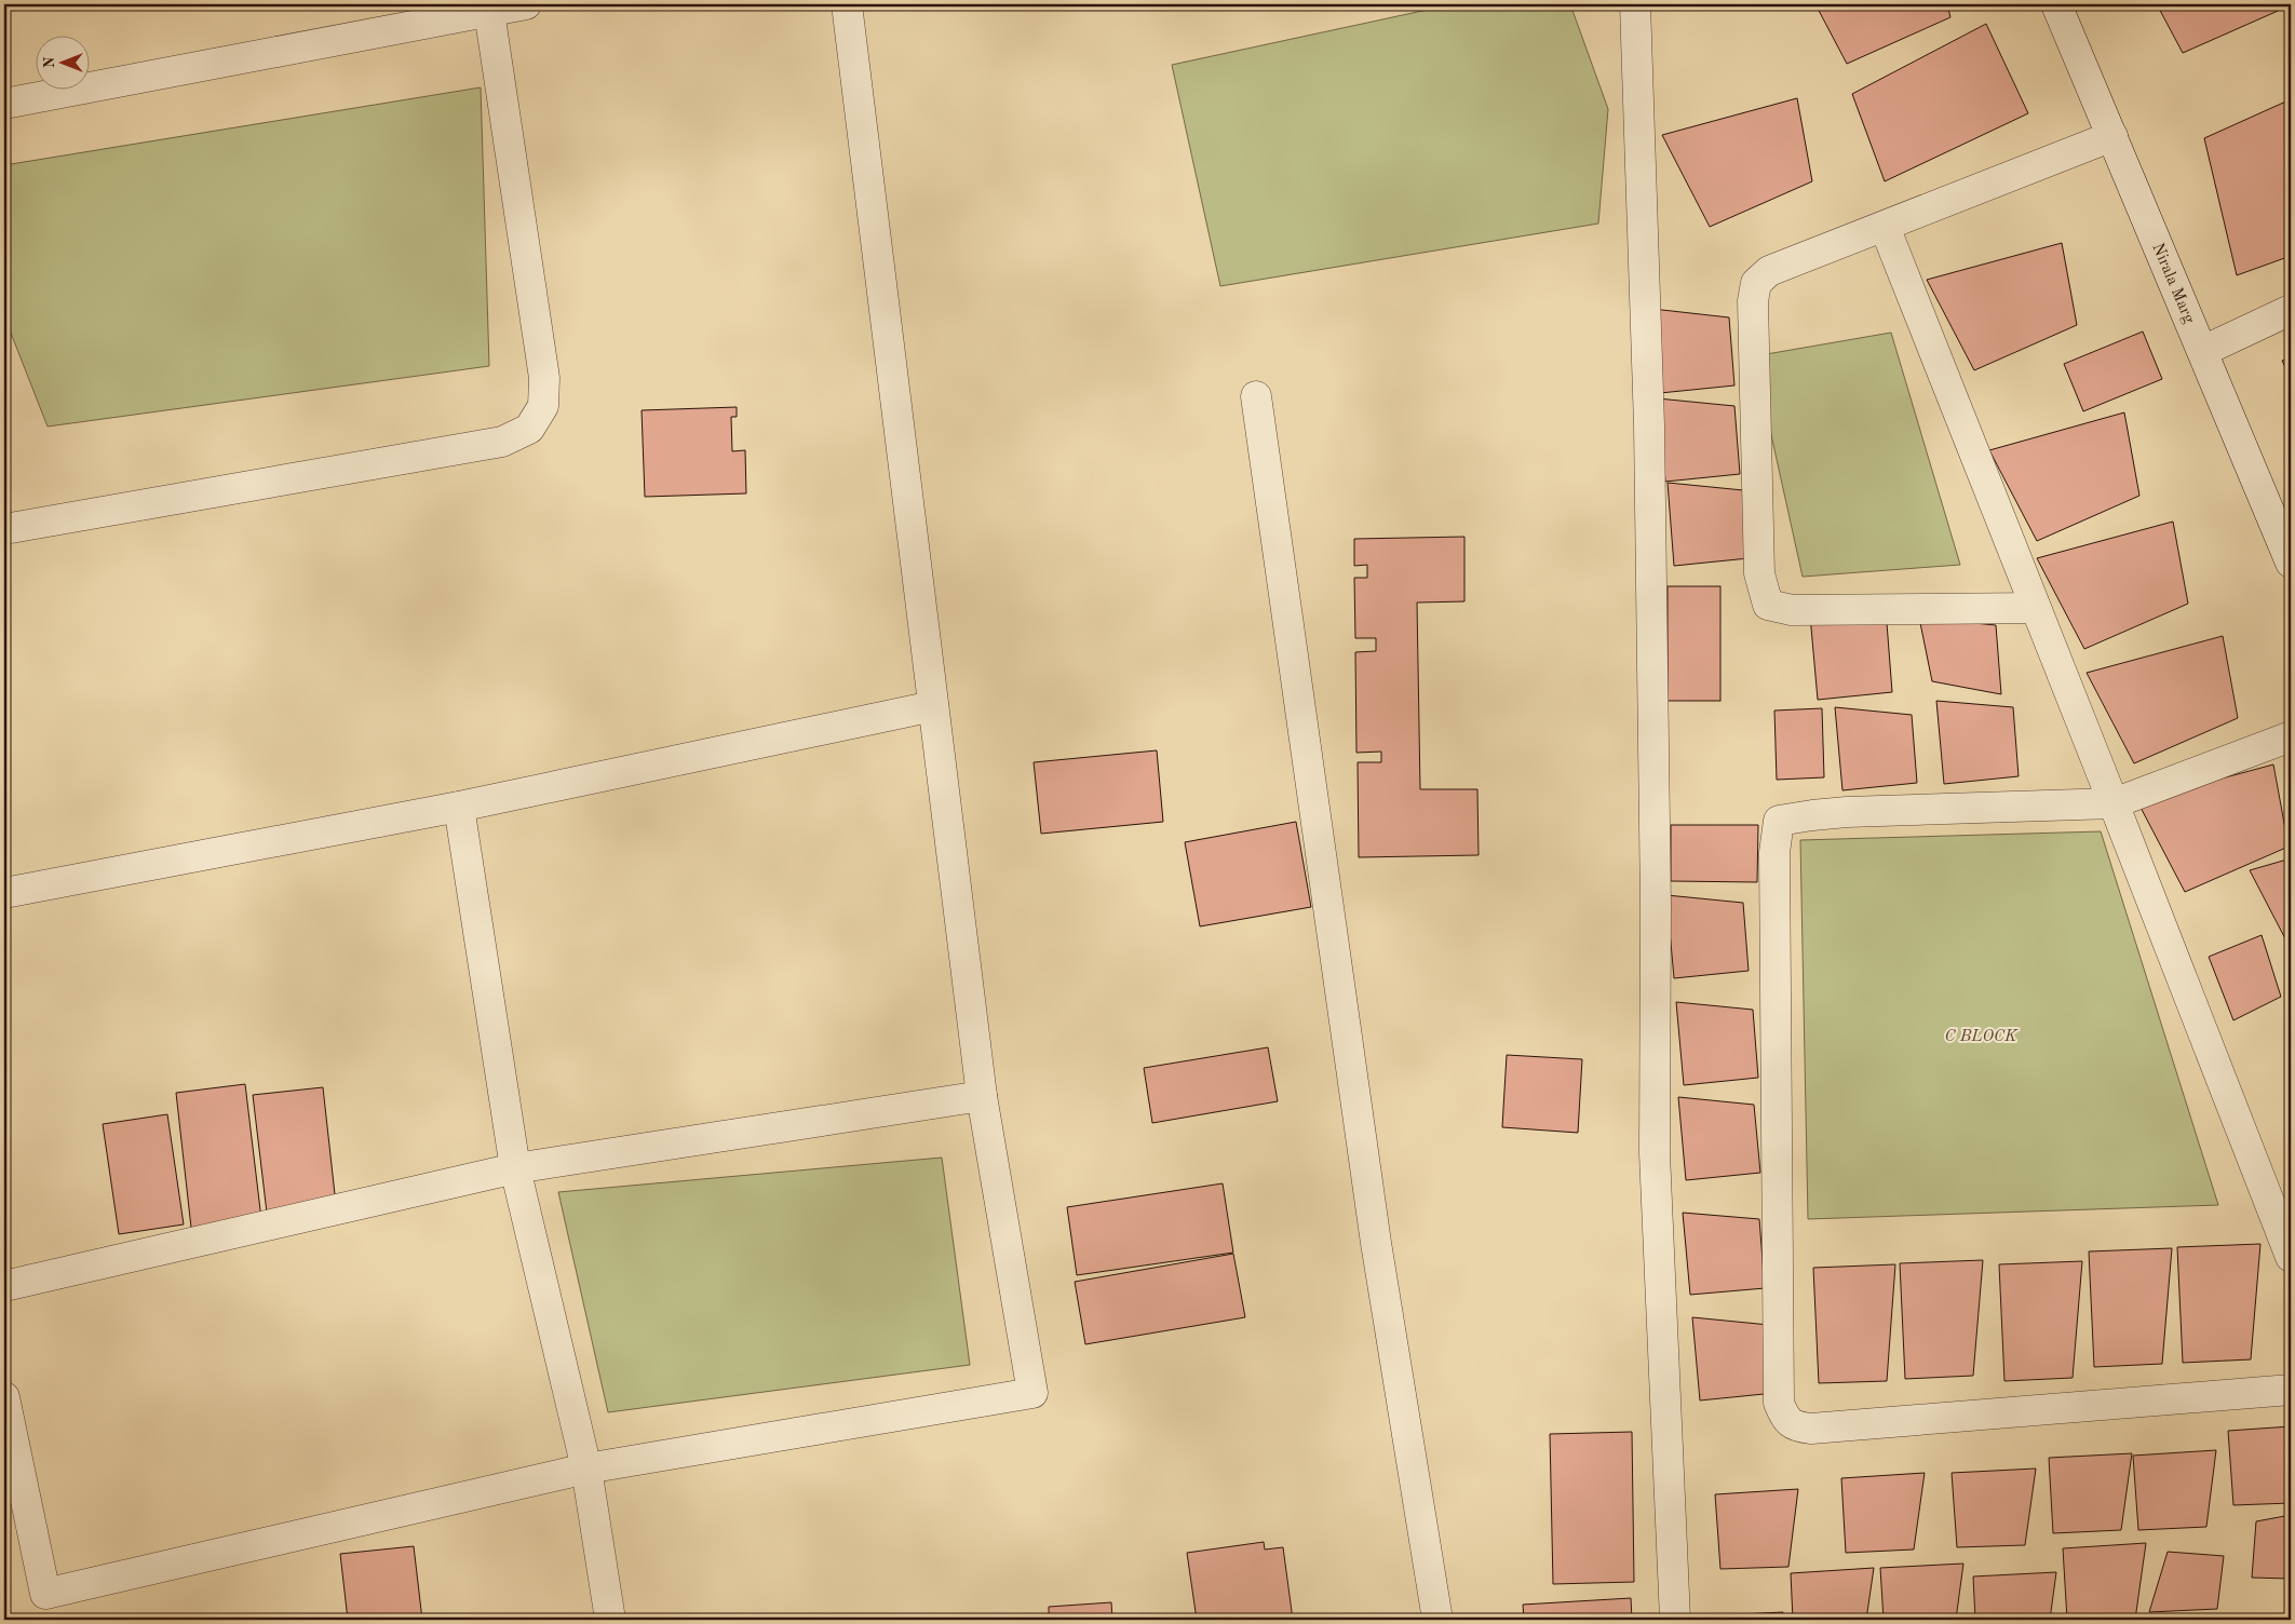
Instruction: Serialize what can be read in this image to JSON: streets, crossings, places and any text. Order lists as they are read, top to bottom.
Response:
{
  "streets": {
    "street": ["Nirala Marg"]
  },
  "parks": ["C BLOCK"],
  "north": "left"
}
